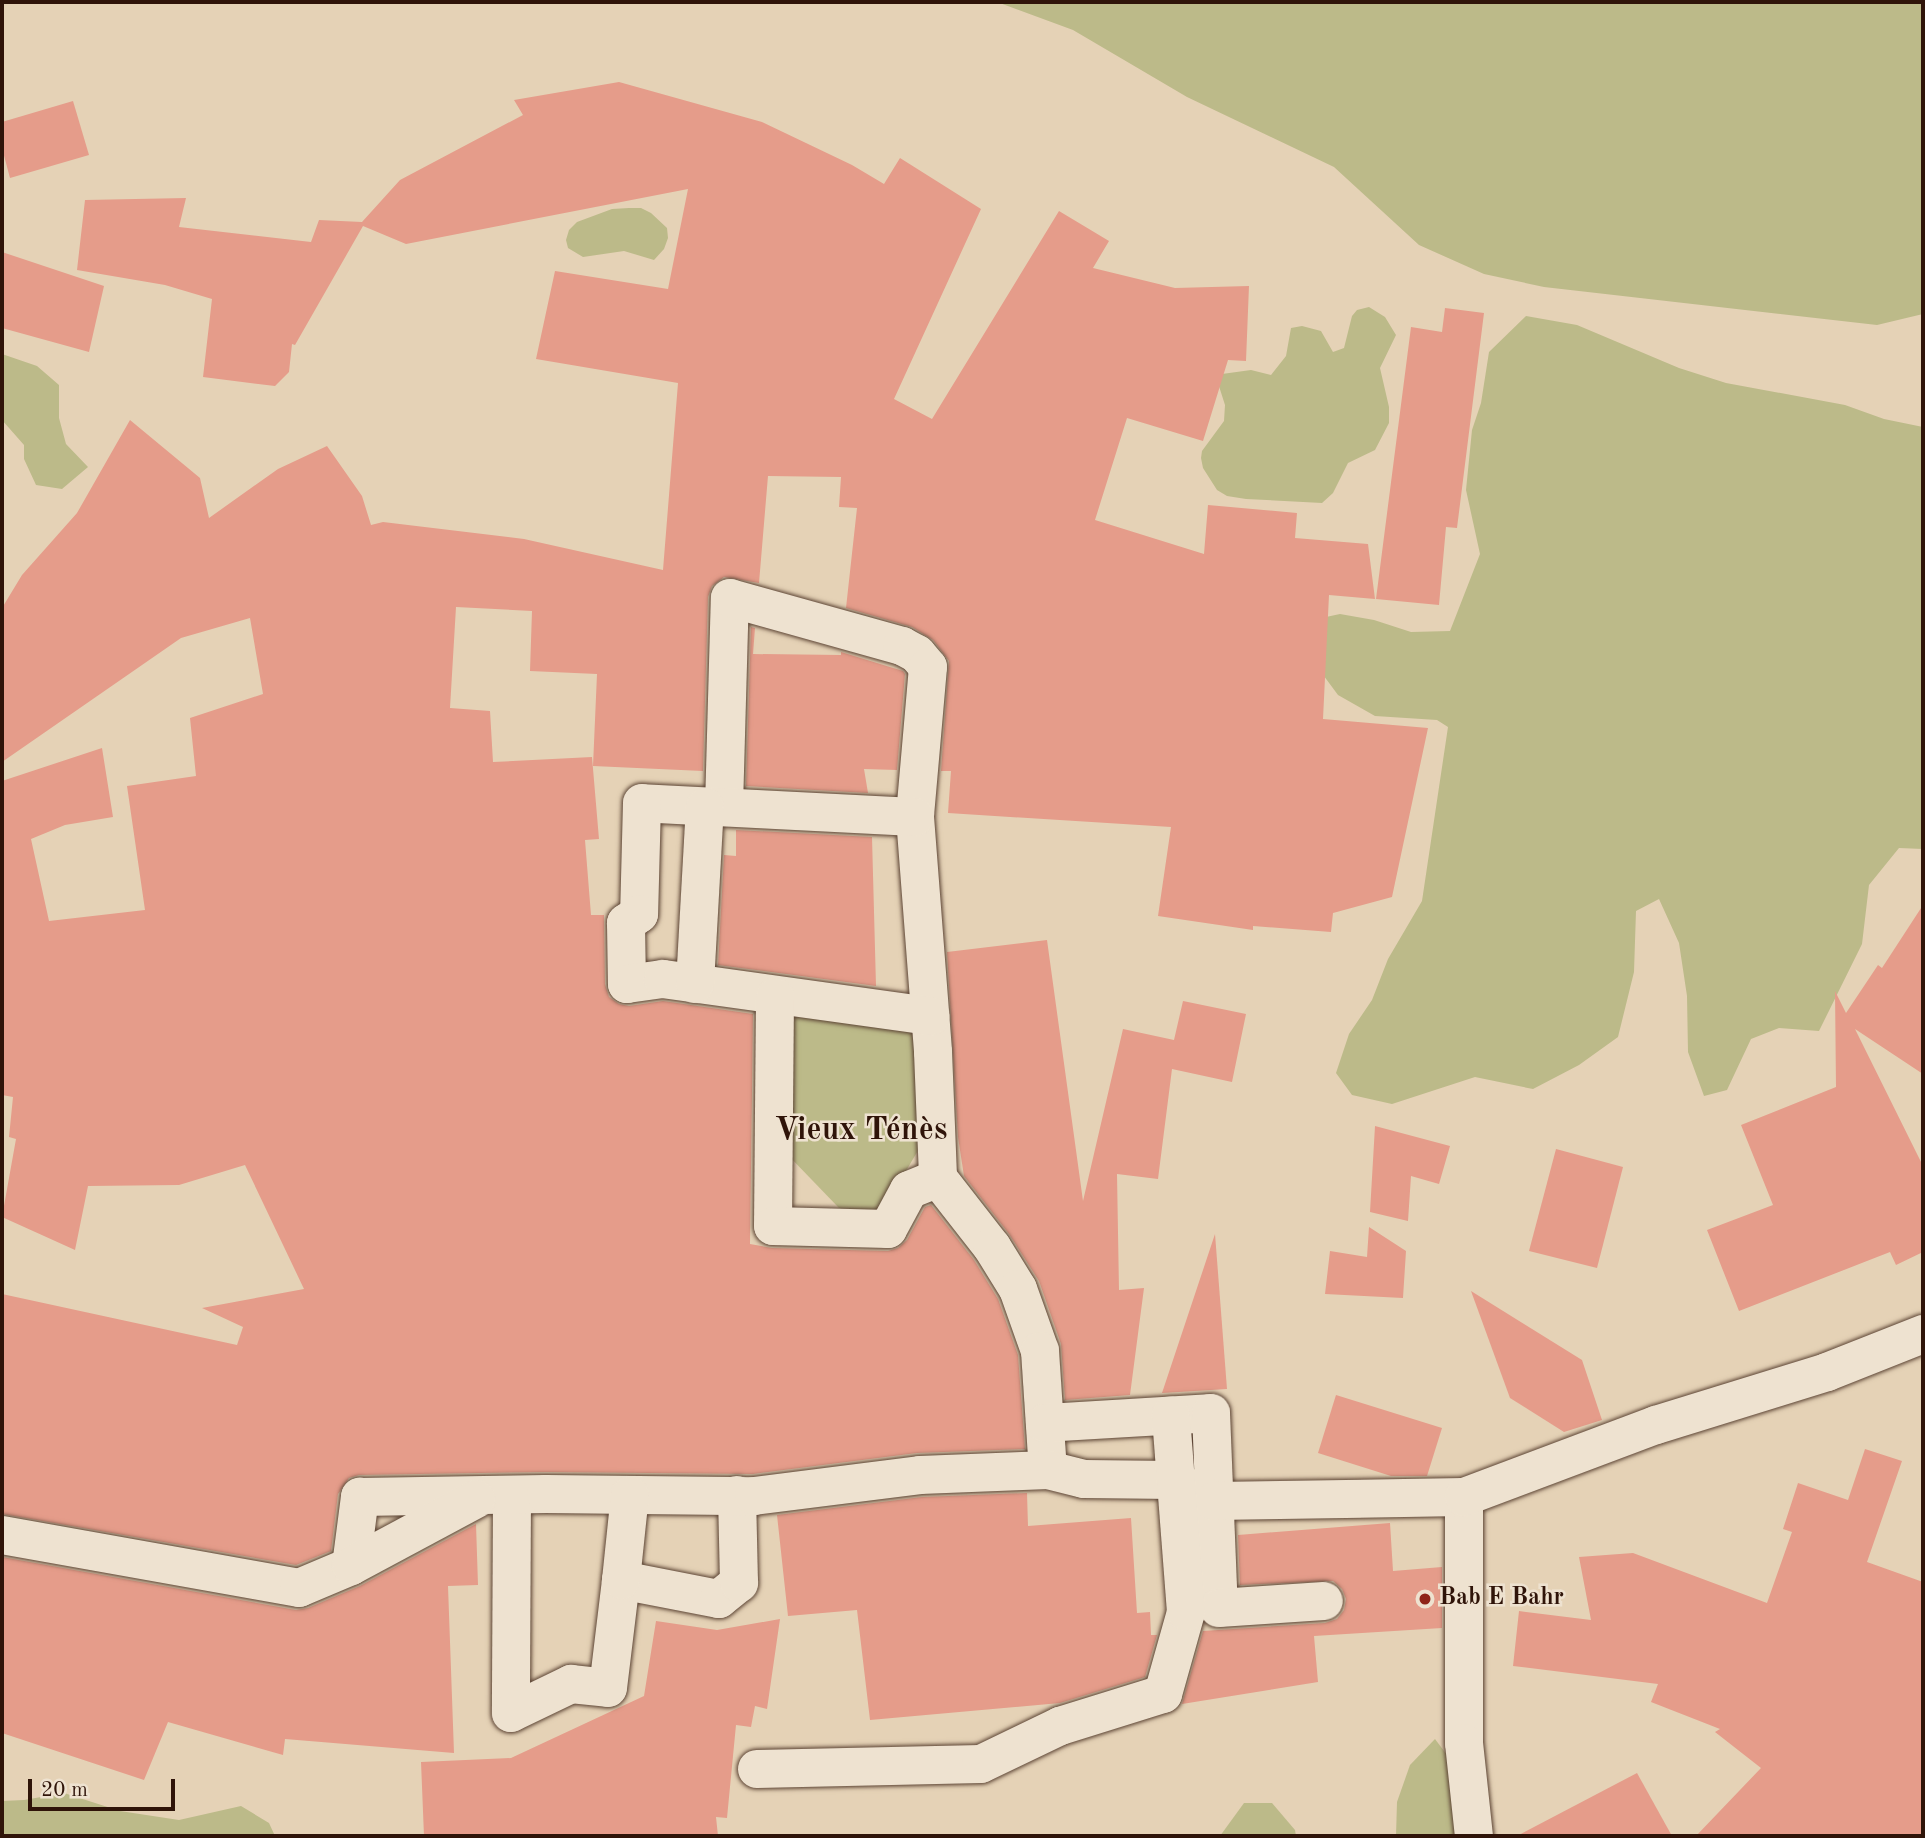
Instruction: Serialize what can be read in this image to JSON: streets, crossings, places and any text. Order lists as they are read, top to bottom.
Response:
{
  "districts": ["Vieux Ténès"],
  "places": ["Bab E Bahr"],
  "scale_bar": "20 m"
}
